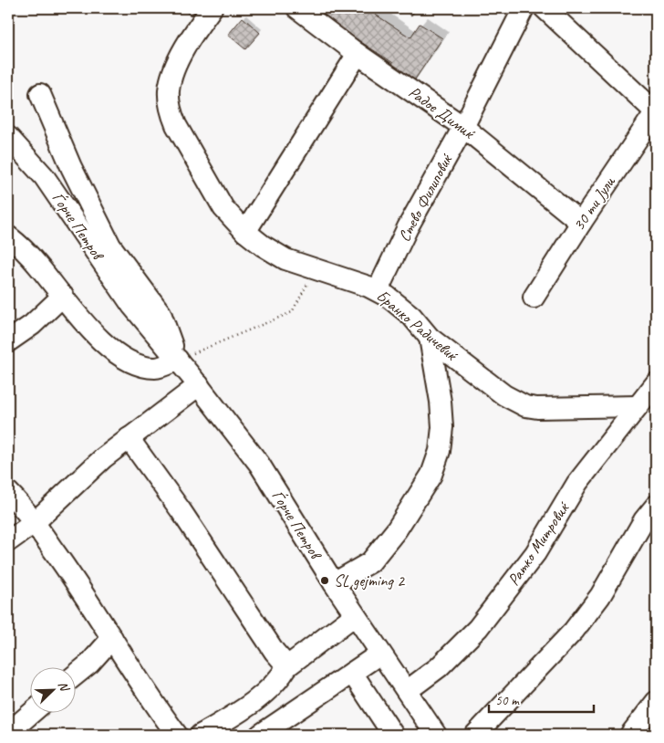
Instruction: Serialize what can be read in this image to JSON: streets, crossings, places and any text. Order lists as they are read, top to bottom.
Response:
{
  "streets": {
    "street": [
      "Радое Димиќ",
      "Стево Филиповиќ",
      "30 ти Јули",
      "Ѓорче Петров",
      "Бранко Радичевиќ",
      "Ратко Митровиќ"
    ]
  },
  "crossings": [
    ["Радое Димиќ", "Стево Филиповиќ"],
    ["Радое Димиќ", "30 ти Јули"],
    ["Стево Филиповиќ", "Бранко Радичевиќ"],
    ["Ѓорче Петров", "Ратко Митровиќ"],
    ["Бранко Радичевиќ", "Ратко Митровиќ"]
  ],
  "places": ["SL gejming 2"],
  "scale_bar": "50 m",
  "north": "top right"
}
